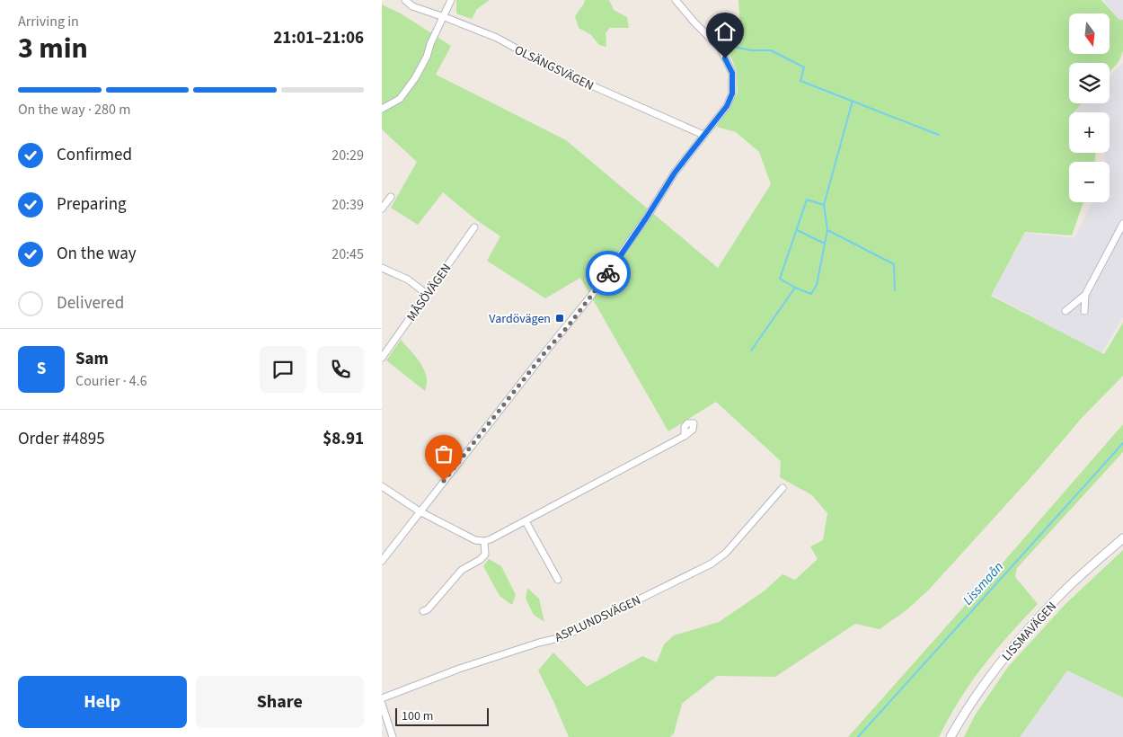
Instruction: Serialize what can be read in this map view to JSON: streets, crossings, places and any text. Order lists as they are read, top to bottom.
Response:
{
  "streets": {
    "street": [
      "OLSÄNGSVÄGEN",
      "MÅSÖVÄGEN",
      "ASPLUNDSVÄGEN",
      "LISSMAVÄGEN"
    ]
  },
  "water": ["Lissmaån"],
  "places": {
    "transit": ["Vardövägen"]
  },
  "scale_bar": "100 m",
  "north": "bottom",
  "page": {
    "heading": ["3 min", "Arriving in", "21:01–21:06"],
    "panel": [
      "Sam",
      "Courier · 4.6",
      "Order #4895",
      "$8.91"
    ],
    "map_buttons": ["+", "−"],
    "bar": "On the way · 280 m",
    "list": [
      ["Confirmed", "20:29"],
      ["Preparing", "20:39"],
      ["On the way", "20:45"],
      "Delivered"
    ],
    "round": "S",
    "buttons": ["Help", "Share"],
    "scale": "100 m"
  }
}
